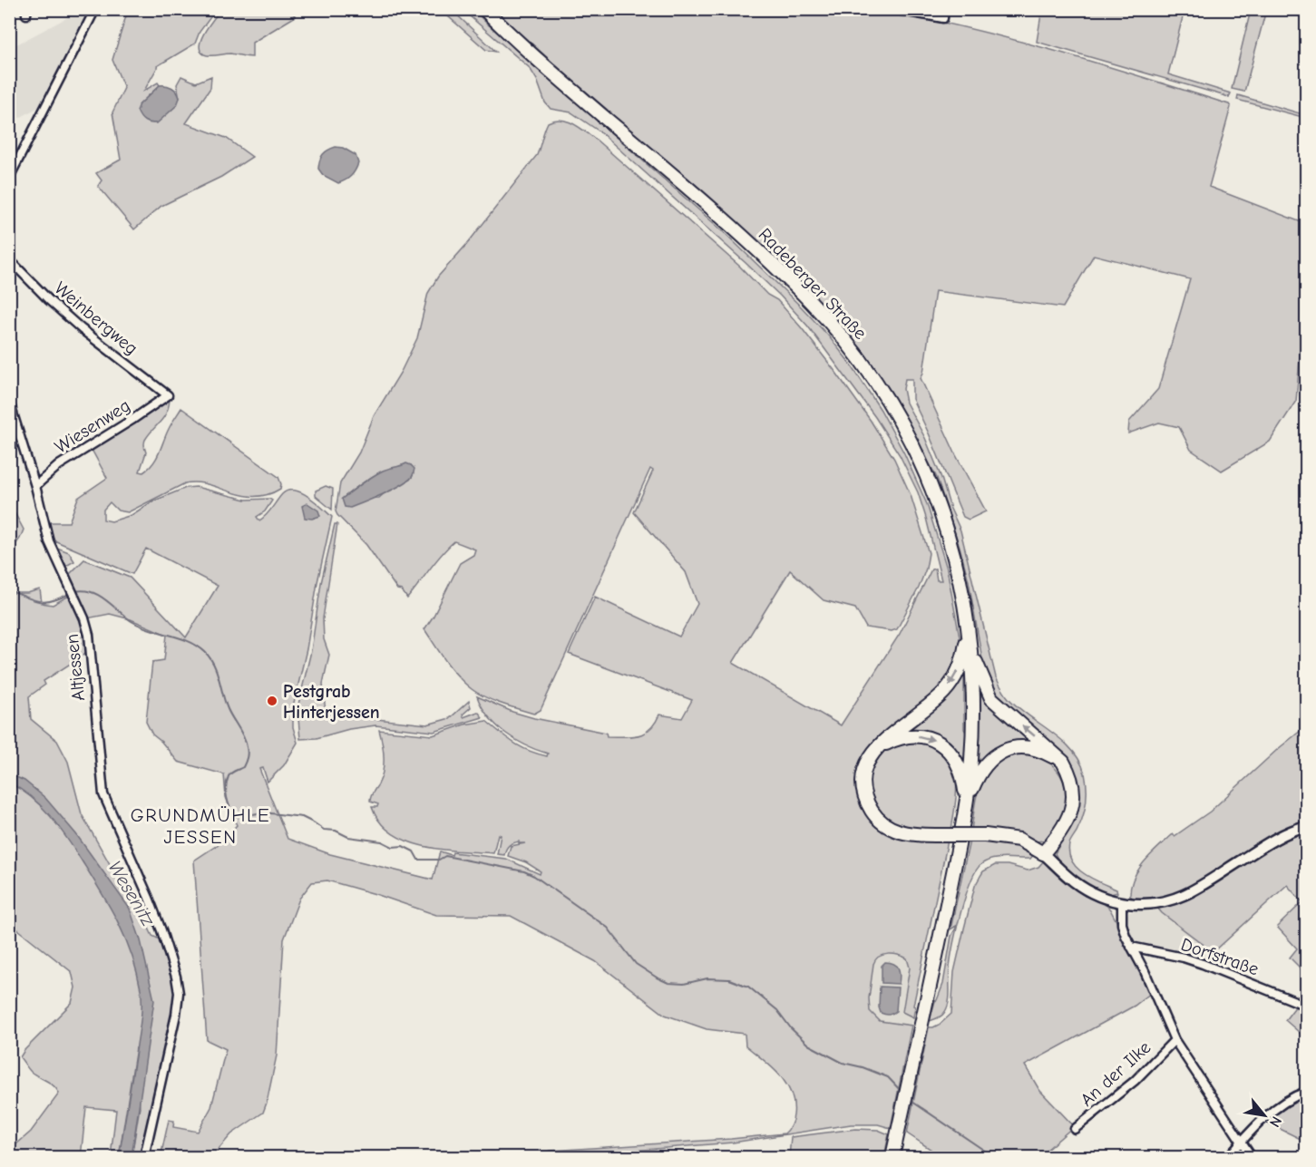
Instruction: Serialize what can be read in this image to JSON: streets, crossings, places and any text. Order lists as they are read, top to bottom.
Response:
{
  "streets": {
    "highway": ["Radeberger Straße"],
    "street": [
      "Weinbergweg",
      "Wiesenweg",
      "Altjessen",
      "Dorfstraße",
      "An der Ilke"
    ]
  },
  "crossings": [
    ["Weinbergweg", "Wiesenweg"],
    ["Wiesenweg", "Altjessen"]
  ],
  "districts": ["GRUNDMÜHLE JESSEN"],
  "water": ["Wesenitz"],
  "places": ["Pestgrab Hinterjessen"],
  "north": "bottom right"
}
